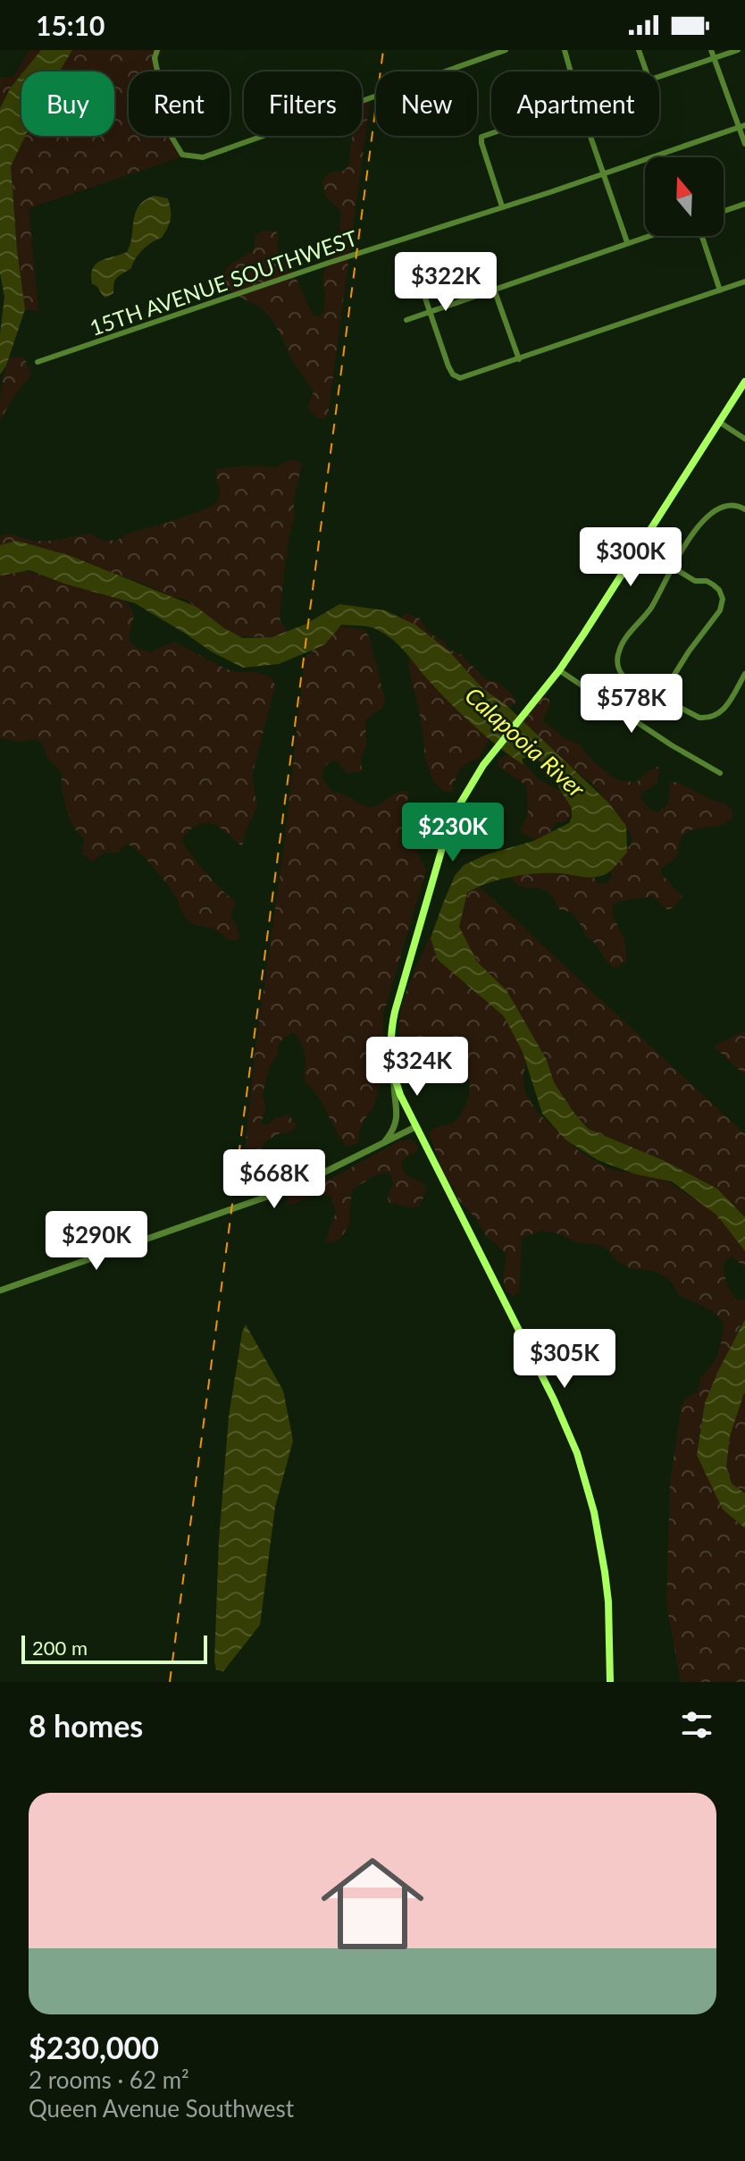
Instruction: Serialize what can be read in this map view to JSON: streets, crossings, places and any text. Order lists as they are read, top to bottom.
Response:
{
  "streets": {
    "street": ["15TH AVENUE SOUTHWEST"]
  },
  "water": ["Calapooia River"],
  "scale_bar": "200 m",
  "north": "top",
  "page": {
    "status": "15:10",
    "chip": [
      "Buy",
      "Rent",
      "Filters",
      "New",
      "Apartment"
    ],
    "price": [
      "$322K",
      "$300K",
      "$578K",
      "$230K",
      "$324K",
      "$668K",
      "$290K",
      "$305K"
    ],
    "scale": "200 m",
    "heading": "8 homes",
    "list": [
      {
        "name": "$230,000",
        "note": "2 rooms · 62 m² · Queen Avenue Southwest"
      }
    ]
  }
}
